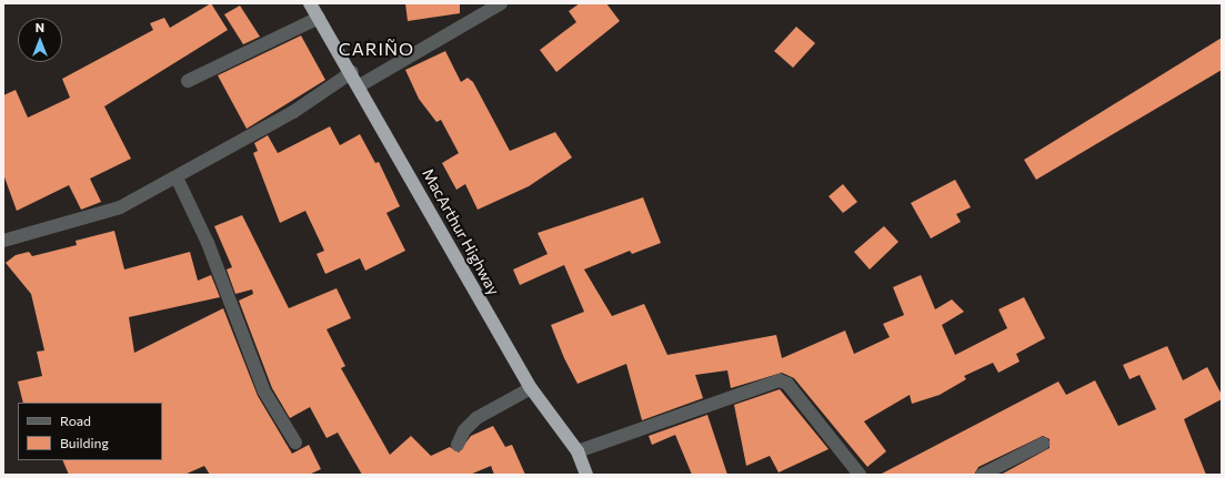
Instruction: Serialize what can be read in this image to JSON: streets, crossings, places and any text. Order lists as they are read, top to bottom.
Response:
{
  "streets": {
    "highway": ["MacArthur Highway"]
  },
  "districts": ["CARIÑO"],
  "legend": ["Road", "Building"],
  "north": "top"
}
